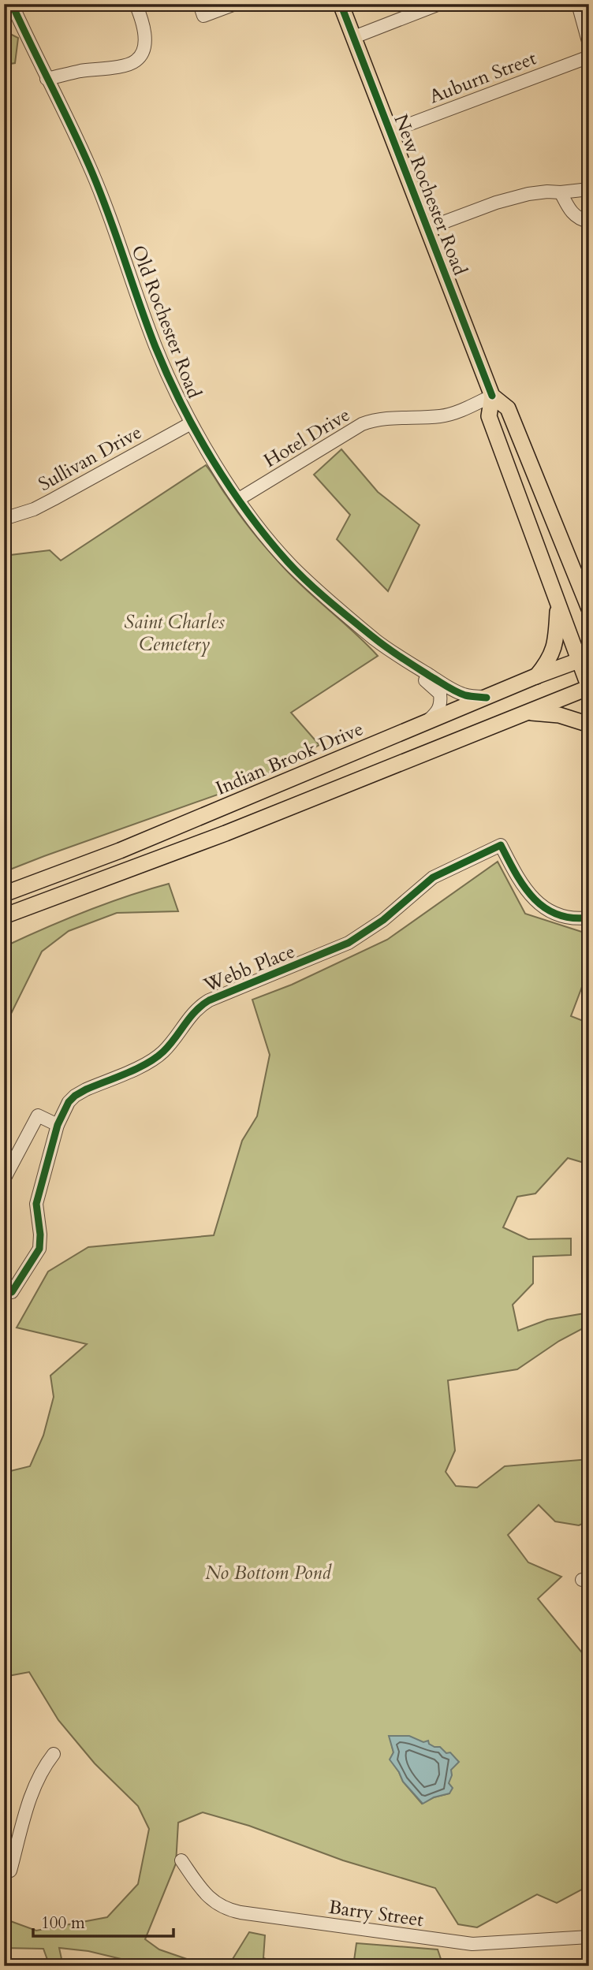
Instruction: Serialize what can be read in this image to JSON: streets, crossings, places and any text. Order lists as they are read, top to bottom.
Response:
{
  "streets": {
    "main road": ["New Rochester Road", "Indian Brook Drive"],
    "street": [
      "Auburn Street",
      "Old Rochester Road",
      "Hotel Drive",
      "Sullivan Drive",
      "Webb Place",
      "Barry Street"
    ]
  },
  "crossings": [
    ["Auburn Street", "New Rochester Road"],
    ["New Rochester Road", "Hotel Drive"],
    ["New Rochester Road", "Indian Brook Drive"],
    ["Old Rochester Road", "Hotel Drive"],
    ["Old Rochester Road", "Sullivan Drive"],
    ["Old Rochester Road", "Indian Brook Drive"]
  ],
  "parks": ["Saint Charles Cemetery", "No Bottom Pond"],
  "scale_bar": "100 m"
}
